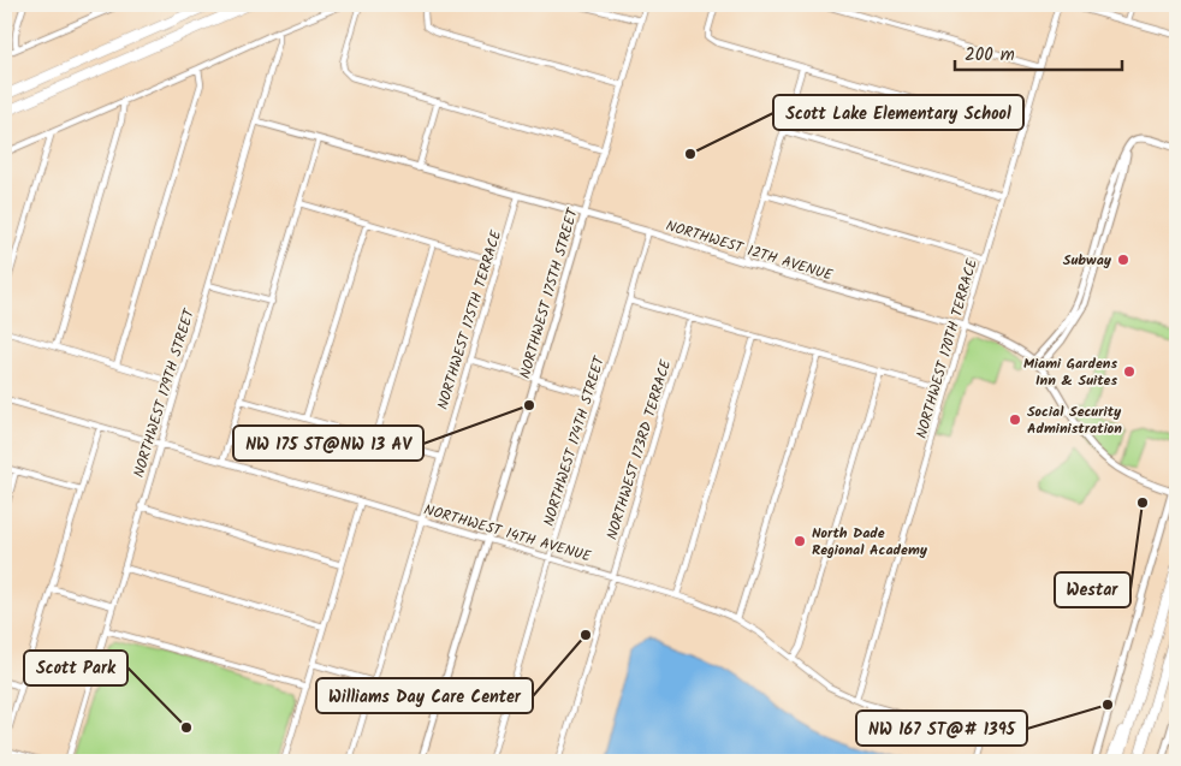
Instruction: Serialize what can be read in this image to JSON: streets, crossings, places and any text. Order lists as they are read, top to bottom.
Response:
{
  "streets": {
    "street": [
      "NORTHWEST 12TH AVENUE",
      "NORTHWEST 175TH STREET",
      "NORTHWEST 175TH TERRACE",
      "NORTHWEST 170TH TERRACE",
      "NORTHWEST 179TH STREET",
      "NORTHWEST 174TH STREET",
      "NORTHWEST 173RD TERRACE",
      "NORTHWEST 14TH AVENUE"
    ]
  },
  "crossings": [
    ["NORTHWEST 12TH AVENUE", "NORTHWEST 175TH STREET"],
    ["NORTHWEST 12TH AVENUE", "NORTHWEST 175TH TERRACE"],
    ["NORTHWEST 12TH AVENUE", "NORTHWEST 170TH TERRACE"],
    ["NORTHWEST 12TH AVENUE", "NORTHWEST 179TH STREET"],
    ["NORTHWEST 12TH AVENUE", "NORTHWEST 174TH STREET"],
    ["NORTHWEST 175TH STREET", "NORTHWEST 14TH AVENUE"],
    ["NORTHWEST 175TH TERRACE", "NORTHWEST 14TH AVENUE"],
    ["NORTHWEST 170TH TERRACE", "NORTHWEST 14TH AVENUE"],
    ["NORTHWEST 179TH STREET", "NORTHWEST 14TH AVENUE"],
    ["NORTHWEST 174TH STREET", "NORTHWEST 14TH AVENUE"],
    ["NORTHWEST 173RD TERRACE", "NORTHWEST 14TH AVENUE"]
  ],
  "places": [
    "Scott Lake Elementary School",
    "Subway",
    "Miami Gardens Inn & Suites",
    "NW 175 ST@NW 13 AV",
    "Social Security Administration",
    "Westar",
    "North Dade Regional Academy",
    "Williams Day Care Center",
    "NW 167 ST@# 1395",
    "Scott Park"
  ],
  "scale_bar": "200 m"
}
